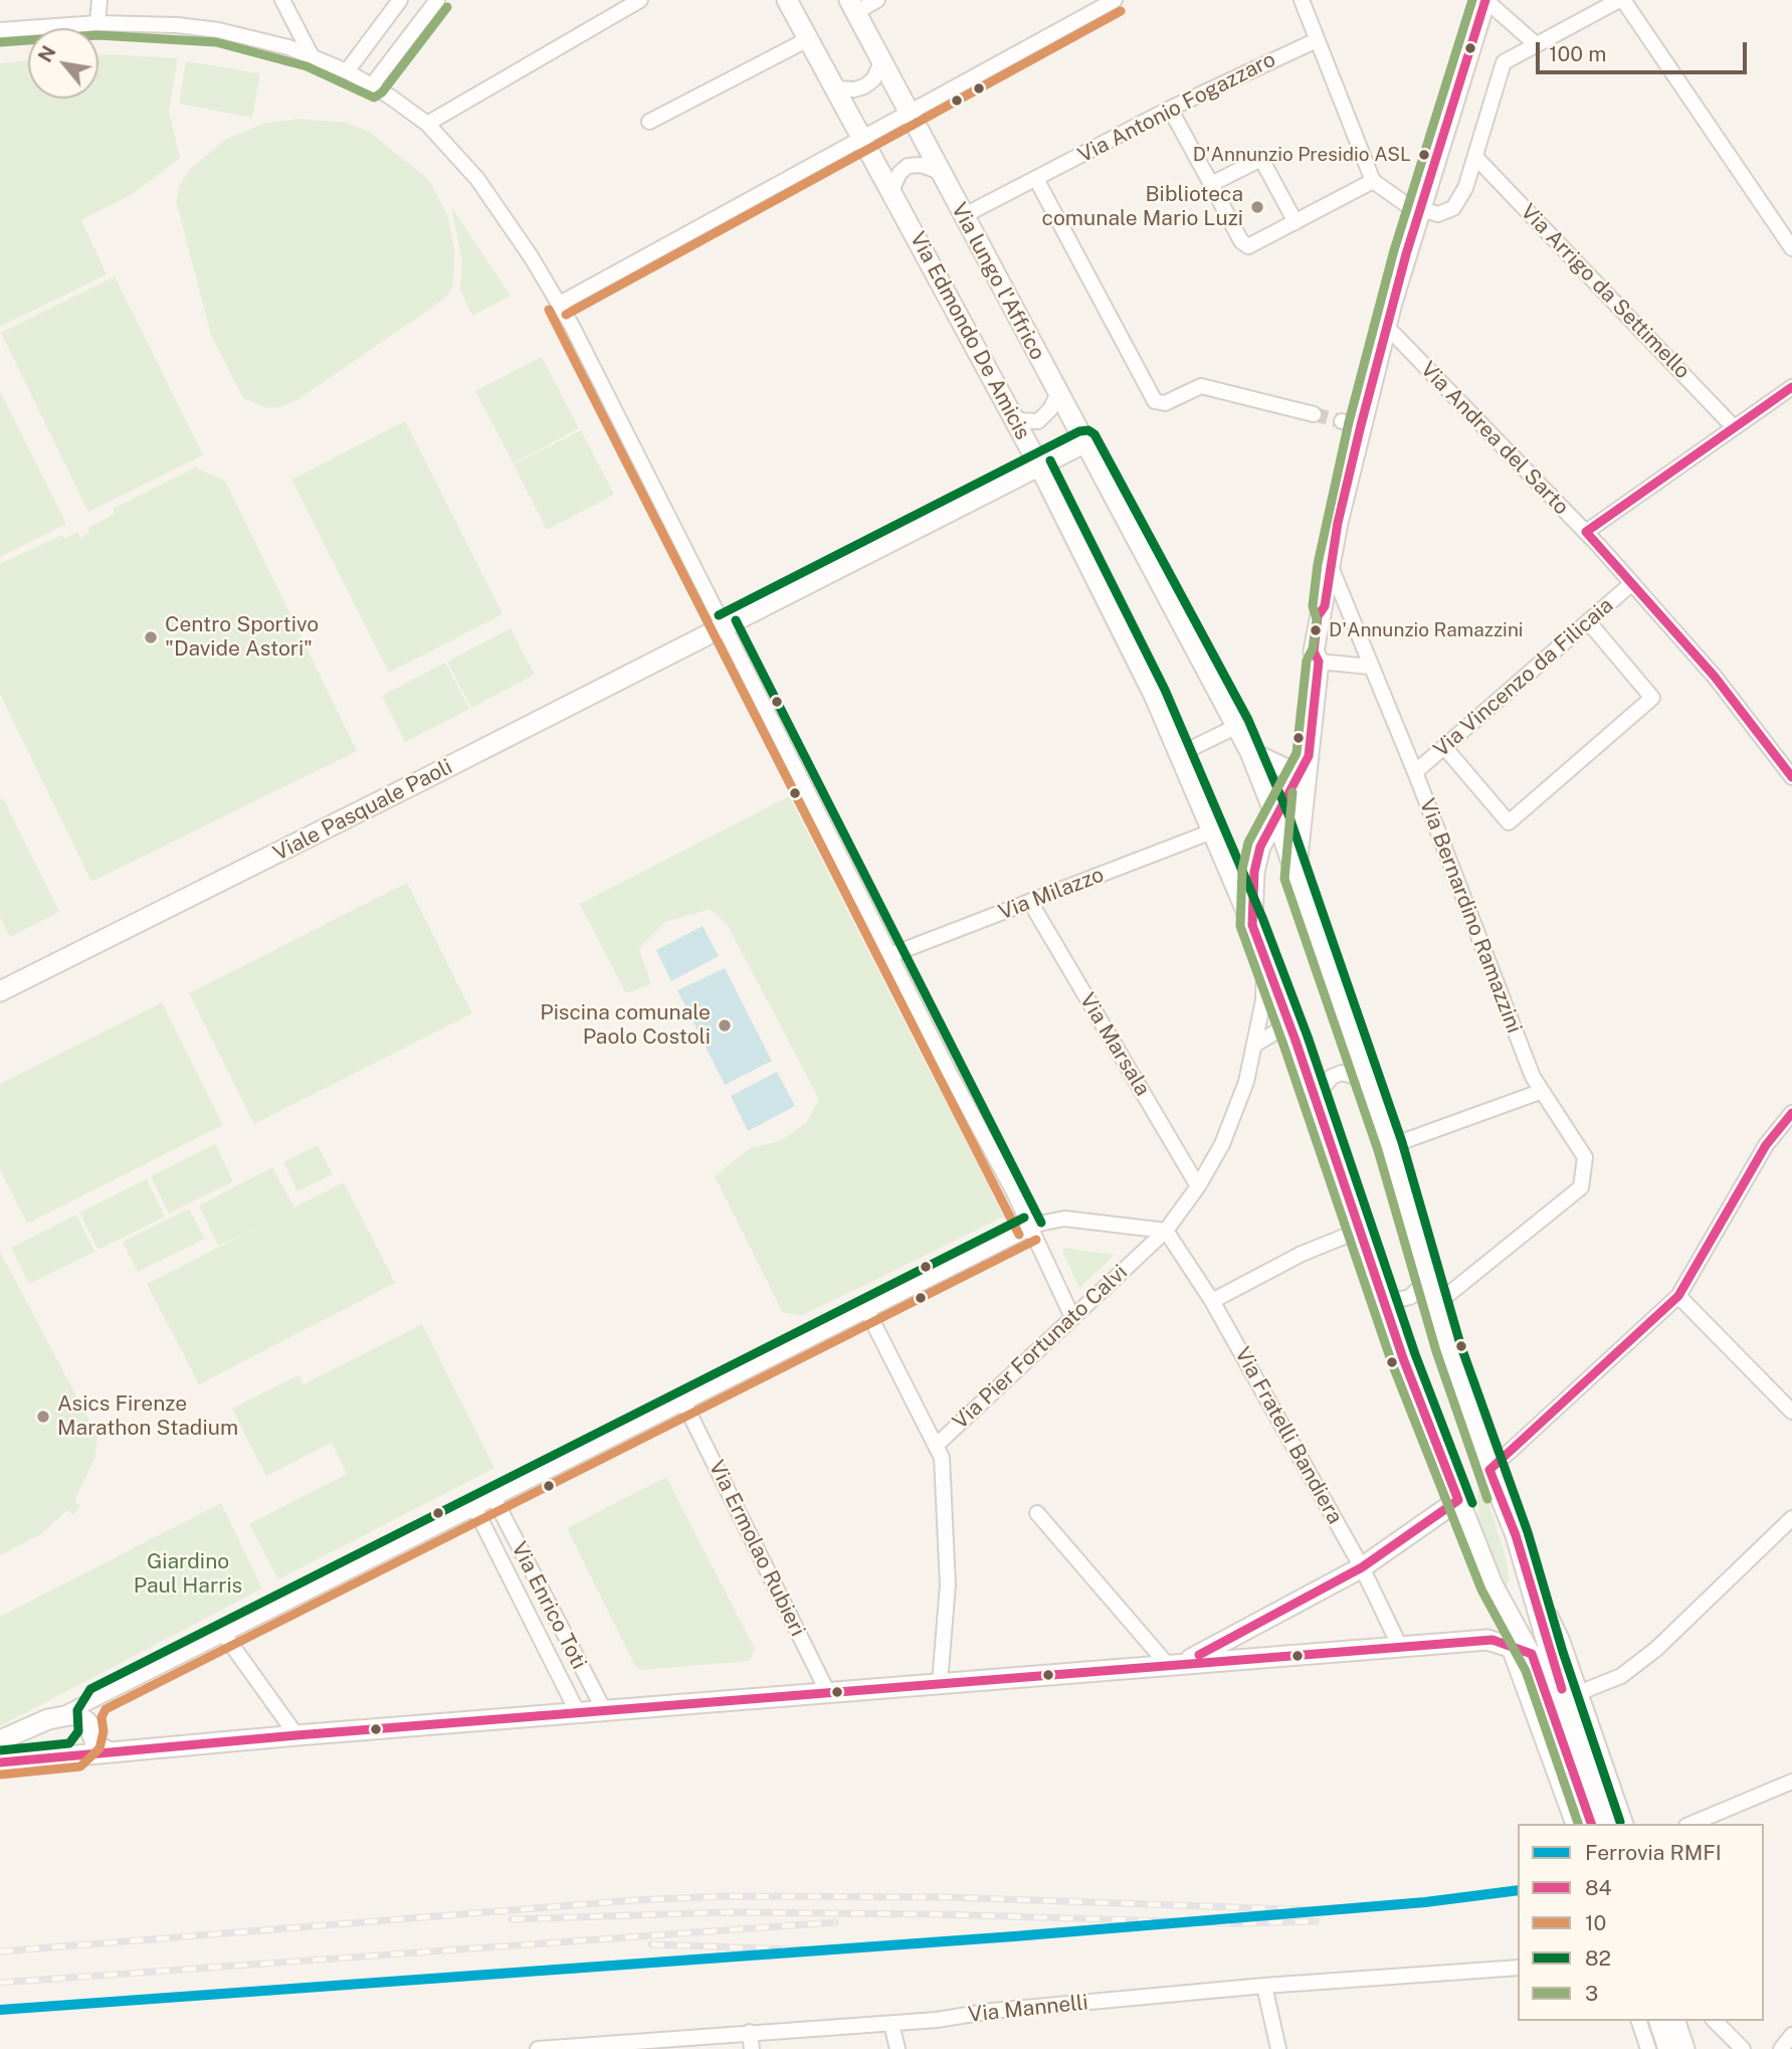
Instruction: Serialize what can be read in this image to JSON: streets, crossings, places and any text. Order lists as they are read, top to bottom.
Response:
{
  "streets": {
    "street": [
      "Via Antonio Fogazzaro",
      "Via lungo l'Affrico",
      "Via Arrigo da Settimello",
      "Via Edmondo De Amicis",
      "Via Andrea del Sarto",
      "Via Vincenzo da Filicaia",
      "Viale Pasquale Paoli",
      "Via Milazzo",
      "Via Bernardino Ramazzini",
      "Via Marsala",
      "Via Pier Fortunato Calvi",
      "Via Fratelli Bandiera",
      "Via Ermolao Rubieri",
      "Via Enrico Toti",
      "Via Mannelli"
    ]
  },
  "crossings": [
    ["Via Antonio Fogazzaro", "Via lungo l'Affrico"],
    ["Via lungo l'Affrico", "Via Edmondo De Amicis"],
    ["Via lungo l'Affrico", "Viale Pasquale Paoli"],
    ["Via lungo l'Affrico", "Via Bernardino Ramazzini"],
    ["Via Edmondo De Amicis", "Viale Pasquale Paoli"],
    ["Via Edmondo De Amicis", "Via Milazzo"],
    ["Via Edmondo De Amicis", "Via Pier Fortunato Calvi"],
    ["Via Andrea del Sarto", "Via Vincenzo da Filicaia"],
    ["Via Vincenzo da Filicaia", "Via Bernardino Ramazzini"],
    ["Via Milazzo", "Via Marsala"],
    ["Via Marsala", "Via Pier Fortunato Calvi"],
    ["Via Pier Fortunato Calvi", "Via Fratelli Bandiera"]
  ],
  "parks": ["Giardino Paul Harris"],
  "places": [
    "D'Annunzio Presidio ASL",
    "Biblioteca comunale Mario Luzi",
    "D'Annunzio Ramazzini",
    "Centro Sportivo \"Davide Astori\"",
    "Piscina comunale Paolo Costoli",
    "Asics Firenze Marathon Stadium"
  ],
  "lines": [
    "transit line 84",
    "transit line 3",
    "transit line 10",
    "transit line 82",
    "rail line RMFI"
  ],
  "legend": [
    "Ferrovia RMFI",
    "84",
    "10",
    "82",
    "3"
  ],
  "scale_bar": "100 m",
  "north": "top left"
}
